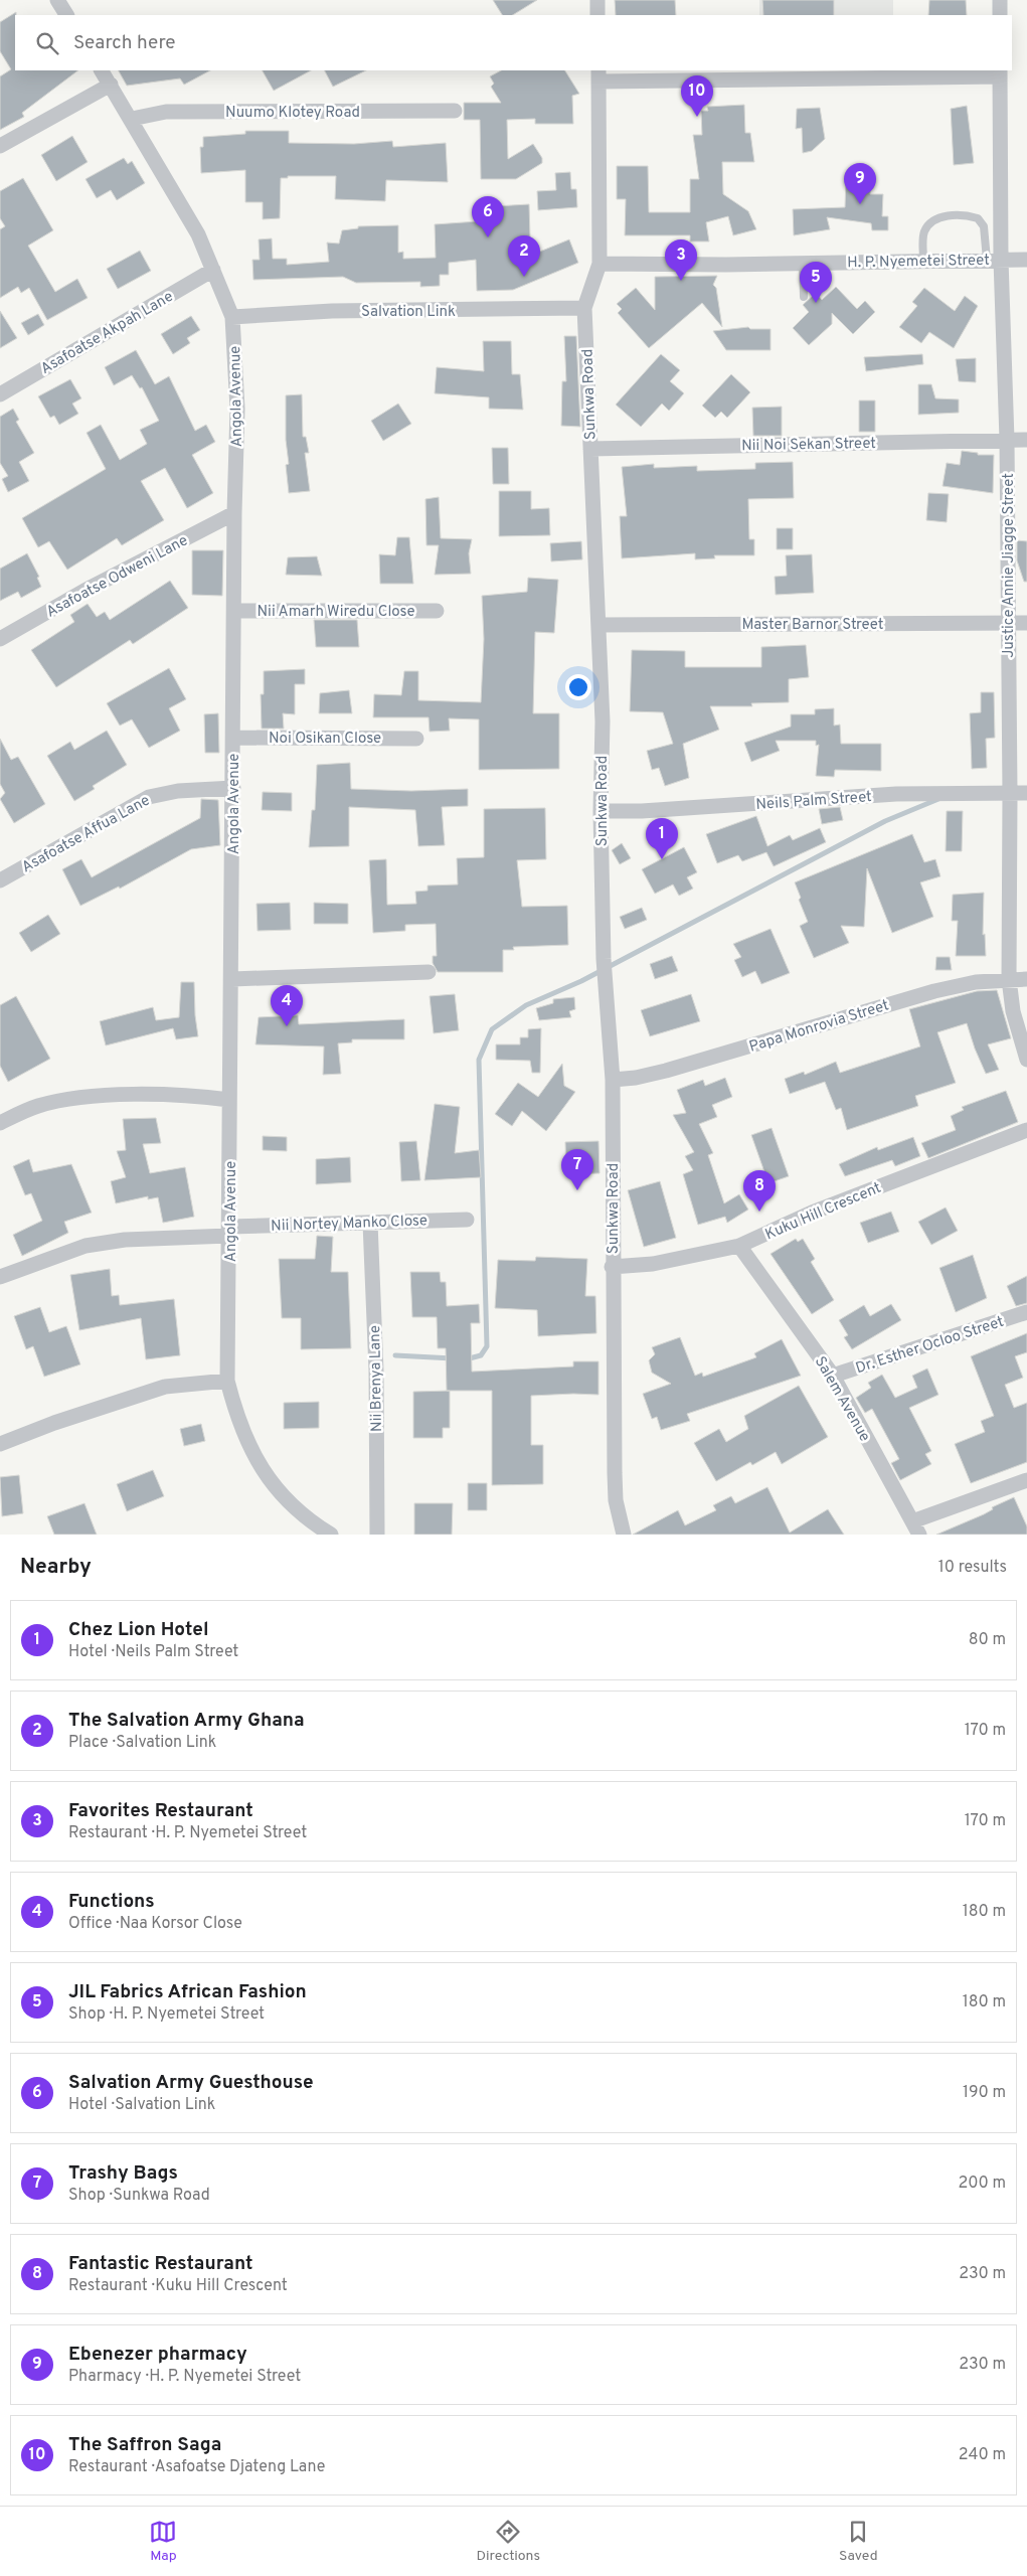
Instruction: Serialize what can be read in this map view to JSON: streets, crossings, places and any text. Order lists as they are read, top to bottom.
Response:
{
  "streets": {
    "street": [
      "Nuumo Klotey Road",
      "H. P. Nyemetei Street",
      "Salvation Link",
      "Asafoatse Akpah Lane",
      "Sunkwa Road",
      "Angola Avenue",
      "Nii Noi Sekan Street",
      "Justice Annie Jiagge Street",
      "Asafoatse Odweni Lane",
      "Nii Amarh Wiredu Close",
      "Master Barnor Street",
      "Noi Osikan Close",
      "Neils Palm Street",
      "Asafoatse Affua Lane",
      "Papa Monrovia Street",
      "Kuku Hill Crescent",
      "Nii Nortey Manko Close",
      "Dr. Esther Ocloo Street",
      "Nii Brenya Lane",
      "Salem Avenue"
    ]
  },
  "crossings": [
    ["Nuumo Klotey Road", "Angola Avenue"],
    ["H. P. Nyemetei Street", "Sunkwa Road"],
    ["H. P. Nyemetei Street", "Justice Annie Jiagge Street"],
    ["Salvation Link", "Sunkwa Road"],
    ["Salvation Link", "Angola Avenue"],
    ["Asafoatse Akpah Lane", "Angola Avenue"],
    ["Sunkwa Road", "Nii Noi Sekan Street"],
    ["Sunkwa Road", "Master Barnor Street"],
    ["Sunkwa Road", "Neils Palm Street"],
    ["Sunkwa Road", "Papa Monrovia Street"],
    ["Sunkwa Road", "Kuku Hill Crescent"],
    ["Angola Avenue", "Asafoatse Odweni Lane"],
    ["Angola Avenue", "Nii Amarh Wiredu Close"],
    ["Angola Avenue", "Noi Osikan Close"],
    ["Angola Avenue", "Asafoatse Affua Lane"],
    ["Angola Avenue", "Nii Nortey Manko Close"],
    ["Nii Noi Sekan Street", "Justice Annie Jiagge Street"],
    ["Justice Annie Jiagge Street", "Master Barnor Street"],
    ["Justice Annie Jiagge Street", "Neils Palm Street"],
    ["Justice Annie Jiagge Street", "Papa Monrovia Street"],
    ["Kuku Hill Crescent", "Salem Avenue"],
    ["Nii Nortey Manko Close", "Nii Brenya Lane"],
    ["Dr. Esther Ocloo Street", "Salem Avenue"]
  ],
  "page": {
    "search": "Search here",
    "pins": [
      "10",
      "9",
      "6",
      "2",
      "3",
      "5",
      "1",
      "4",
      "7",
      "8"
    ],
    "heading": ["Nearby", "10 results"],
    "list": [
      {
        "mark": "1",
        "name": "Chez Lion Hotel",
        "note": "Hotel · Neils Palm Street",
        "value": "80 m"
      },
      {
        "mark": "2",
        "name": "The Salvation Army Ghana",
        "note": "Place · Salvation Link",
        "value": "170 m"
      },
      {
        "mark": "3",
        "name": "Favorites Restaurant",
        "note": "Restaurant · H. P. Nyemetei Street",
        "value": "170 m"
      },
      {
        "mark": "4",
        "name": "Functions",
        "note": "Office · Naa Korsor Close",
        "value": "180 m"
      },
      {
        "mark": "5",
        "name": "JIL Fabrics African Fashion",
        "note": "Shop · H. P. Nyemetei Street",
        "value": "180 m"
      },
      {
        "mark": "6",
        "name": "Salvation Army Guesthouse",
        "note": "Hotel · Salvation Link",
        "value": "190 m"
      },
      {
        "mark": "7",
        "name": "Trashy Bags",
        "note": "Shop · Sunkwa Road",
        "value": "200 m"
      },
      {
        "mark": "8",
        "name": "Fantastic Restaurant",
        "note": "Restaurant · Kuku Hill Crescent",
        "value": "230 m"
      },
      {
        "mark": "9",
        "name": "Ebenezer pharmacy",
        "note": "Pharmacy · H. P. Nyemetei Street",
        "value": "230 m"
      },
      {
        "mark": "10",
        "name": "The Saffron Saga",
        "note": "Restaurant · Asafoatse Djateng Lane",
        "value": "240 m"
      }
    ],
    "nav": ["Map", "Directions", "Saved"]
  }
}
